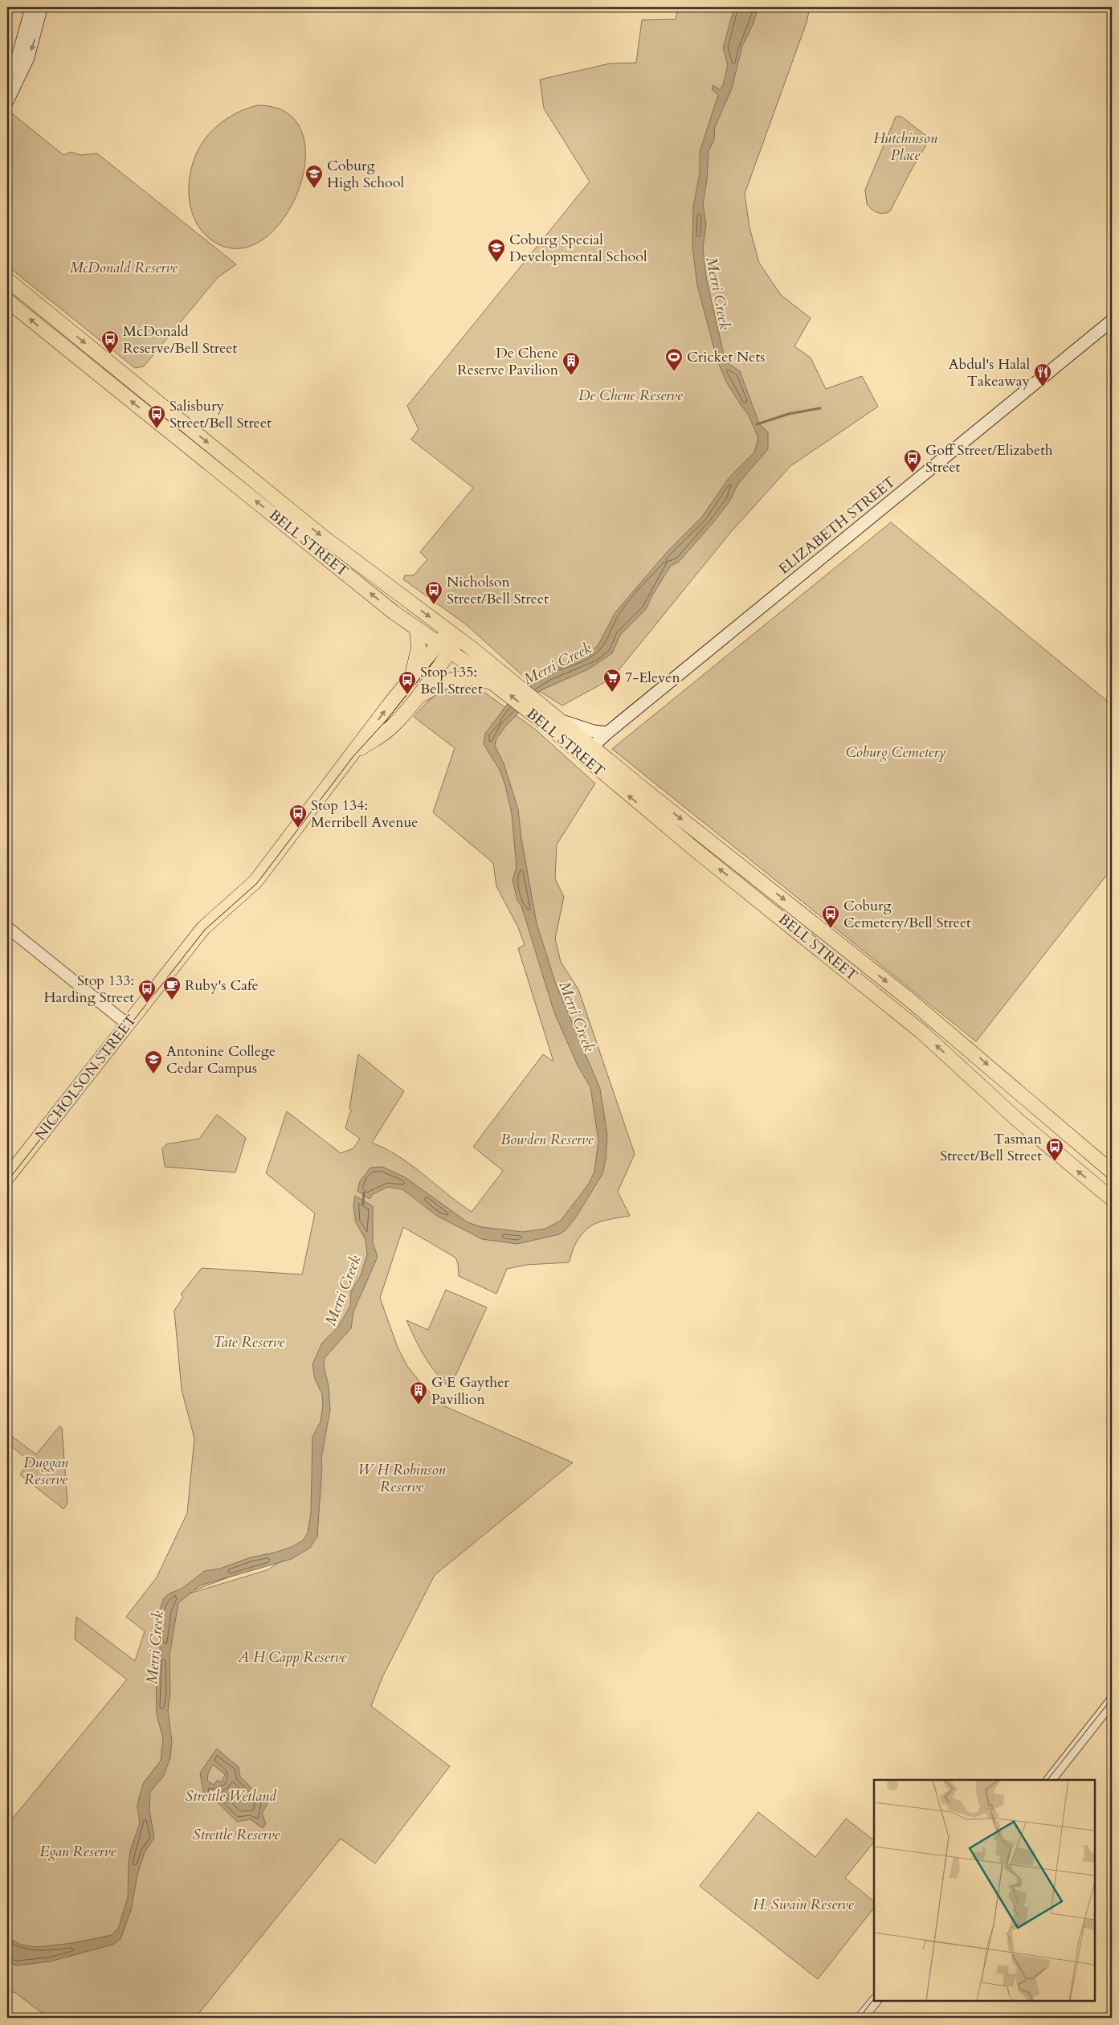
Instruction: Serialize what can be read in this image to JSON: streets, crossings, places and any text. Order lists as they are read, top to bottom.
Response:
{
  "streets": {
    "main road": ["ELIZABETH STREET", "BELL STREET", "NICHOLSON STREET"]
  },
  "crossings": [
    ["ELIZABETH STREET", "BELL STREET"],
    ["BELL STREET", "NICHOLSON STREET"]
  ],
  "water": ["Merri Creek"],
  "parks": [
    "Hutchinson Place",
    "McDonald Reserve",
    "De Chene Reserve",
    "Coburg Cemetery",
    "Bowden Reserve",
    "Tate Reserve",
    "Duggan Reserve",
    "W H Robinson Reserve",
    "A H Capp Reserve",
    "Strettle Wetland",
    "Strettle Reserve",
    "Egan Reserve",
    "H. Swain Reserve"
  ],
  "places": {
    "school or university": ["Coburg High School", "Coburg Special Developmental School", "Antonine College Cedar Campus"],
    "bus stop": [
      "McDonald Reserve/Bell Street",
      "Salisbury Street/Bell Street",
      "Goff Street/Elizabeth Street",
      "Nicholson Street/Bell Street",
      "Stop 135: Bell Street",
      "Stop 134: Merribell Avenue",
      "Coburg Cemetery/Bell Street",
      "Stop 133: Harding Street",
      "Tasman Street/Bell Street"
    ],
    "sports": ["Cricket Nets"],
    "building": ["De Chene Reserve Pavilion", "G E Gayther Pavillion"],
    "restaurant": ["Abdul's Halal Takeaway"],
    "supermarket": ["7-Eleven"],
    "cafe": ["Ruby's Cafe"]
  }
}
